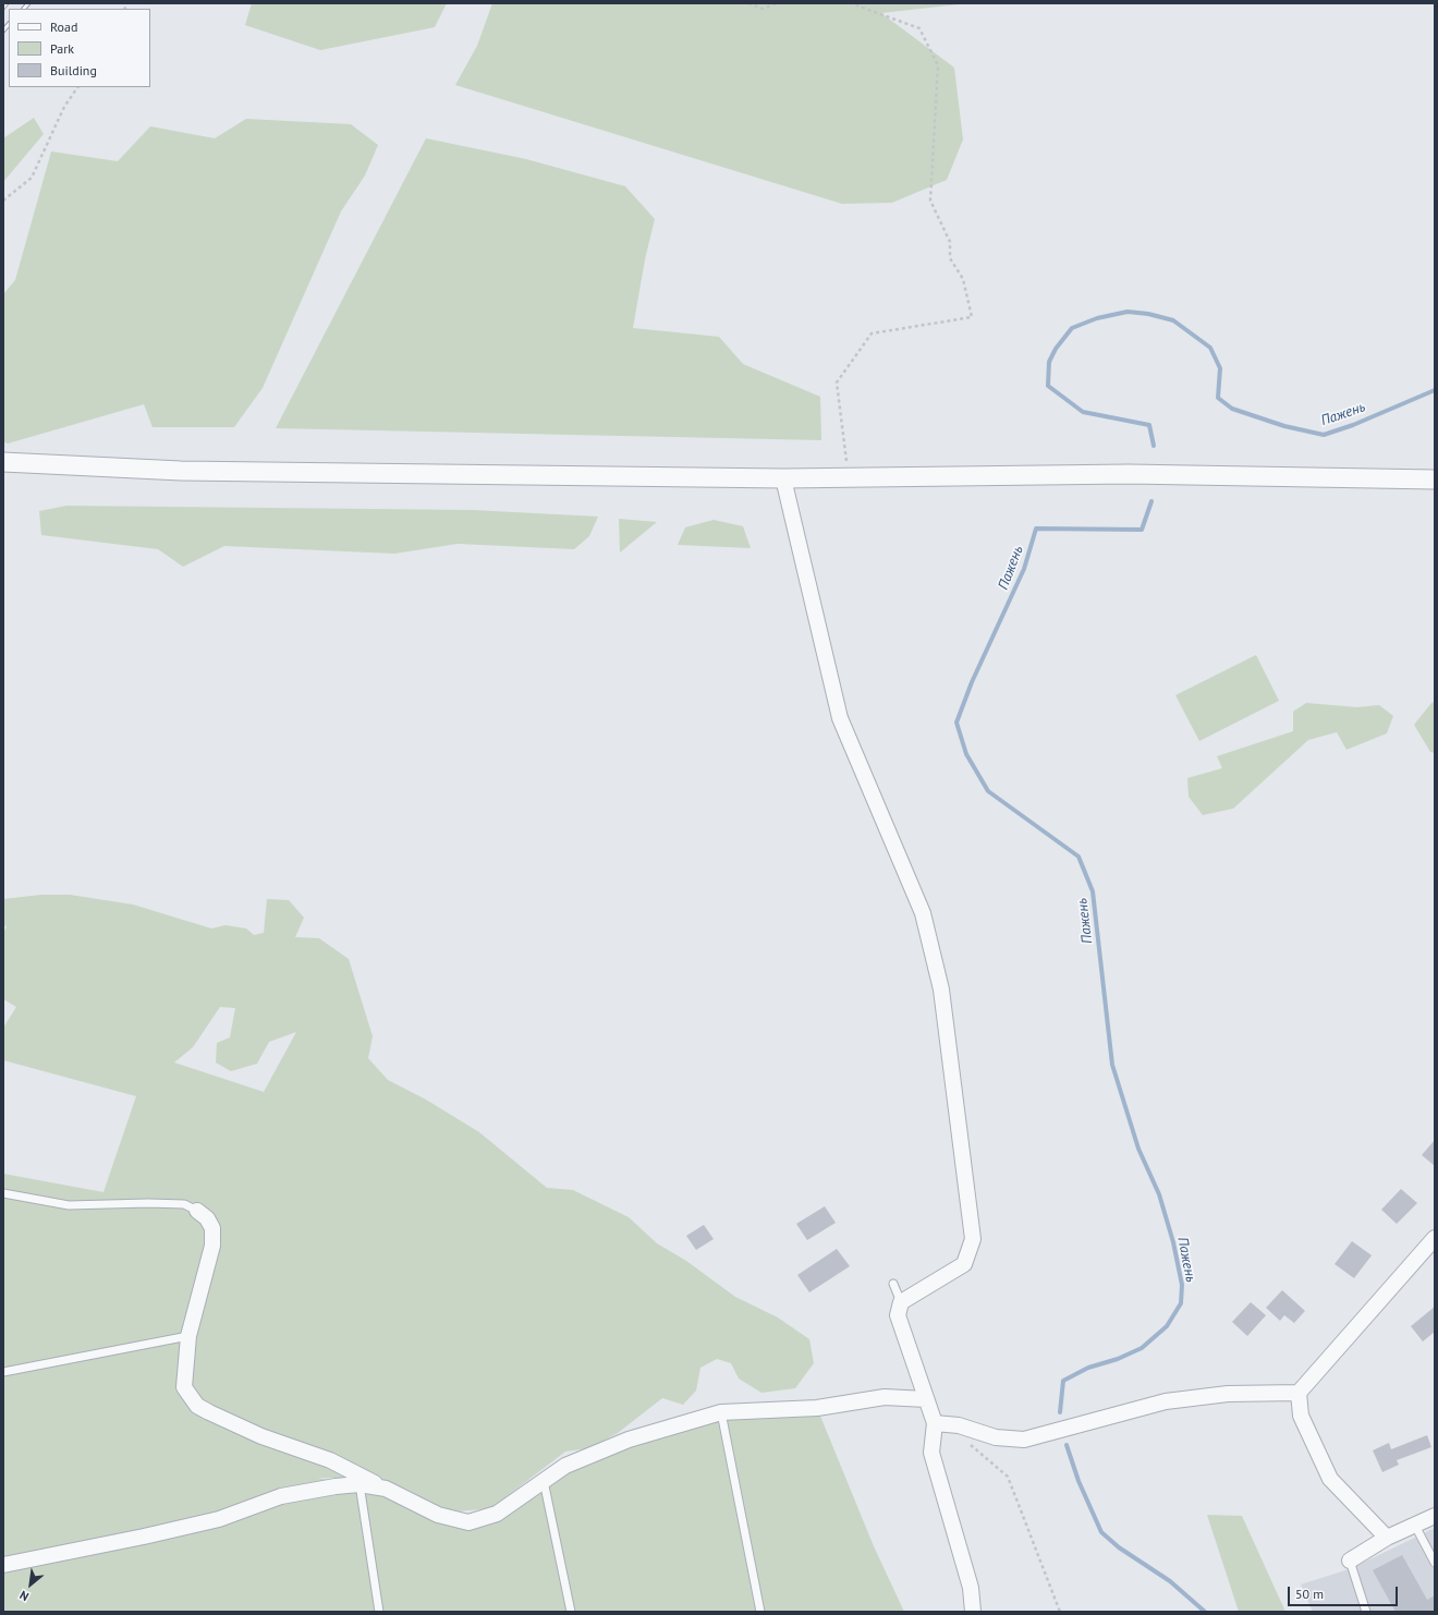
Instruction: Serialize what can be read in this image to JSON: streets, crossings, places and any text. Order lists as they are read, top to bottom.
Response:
{
  "water": ["Пажень"],
  "legend": ["Road", "Park", "Building"],
  "scale_bar": "50 m",
  "north": "bottom left"
}
